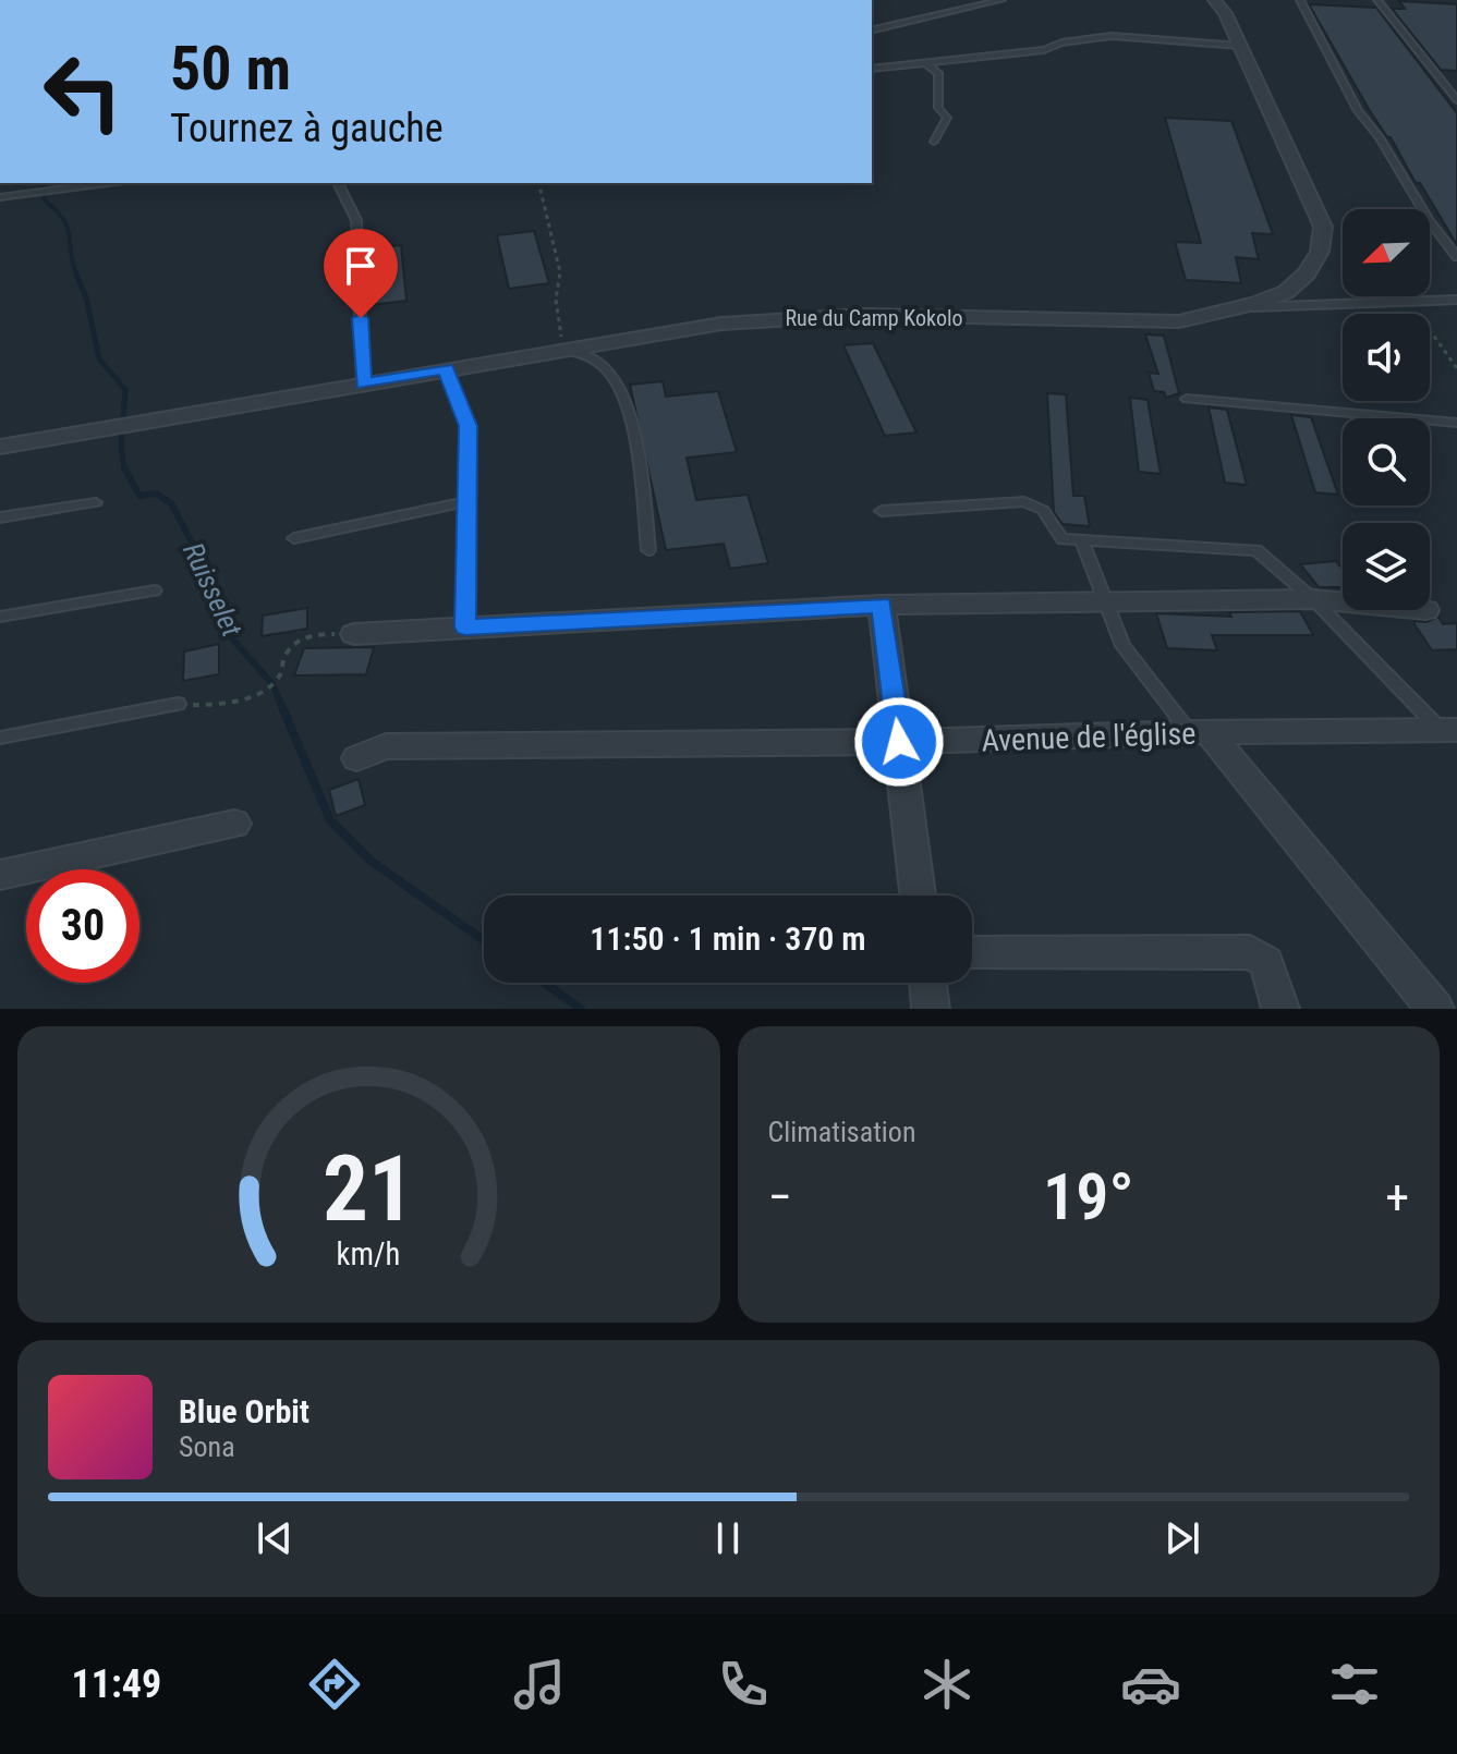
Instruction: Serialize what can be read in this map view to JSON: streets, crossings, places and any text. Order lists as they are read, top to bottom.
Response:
{
  "streets": {
    "street": ["Rue du Camp Kokolo", "Avenue de l'église"]
  },
  "water": ["Ruisselet"],
  "north": "bottom left",
  "page": {
    "turn": ["50 m", "Tournez à gauche"],
    "limit": "30",
    "trip": "11:50 · 1 min · 370 m",
    "tile": "Climatisation",
    "heat": ["−", "19°", "+"],
    "song": ["Blue Orbit", "Sona"],
    "tabs": "11:49",
    "gauge": ["21", "km/h"]
  }
}
